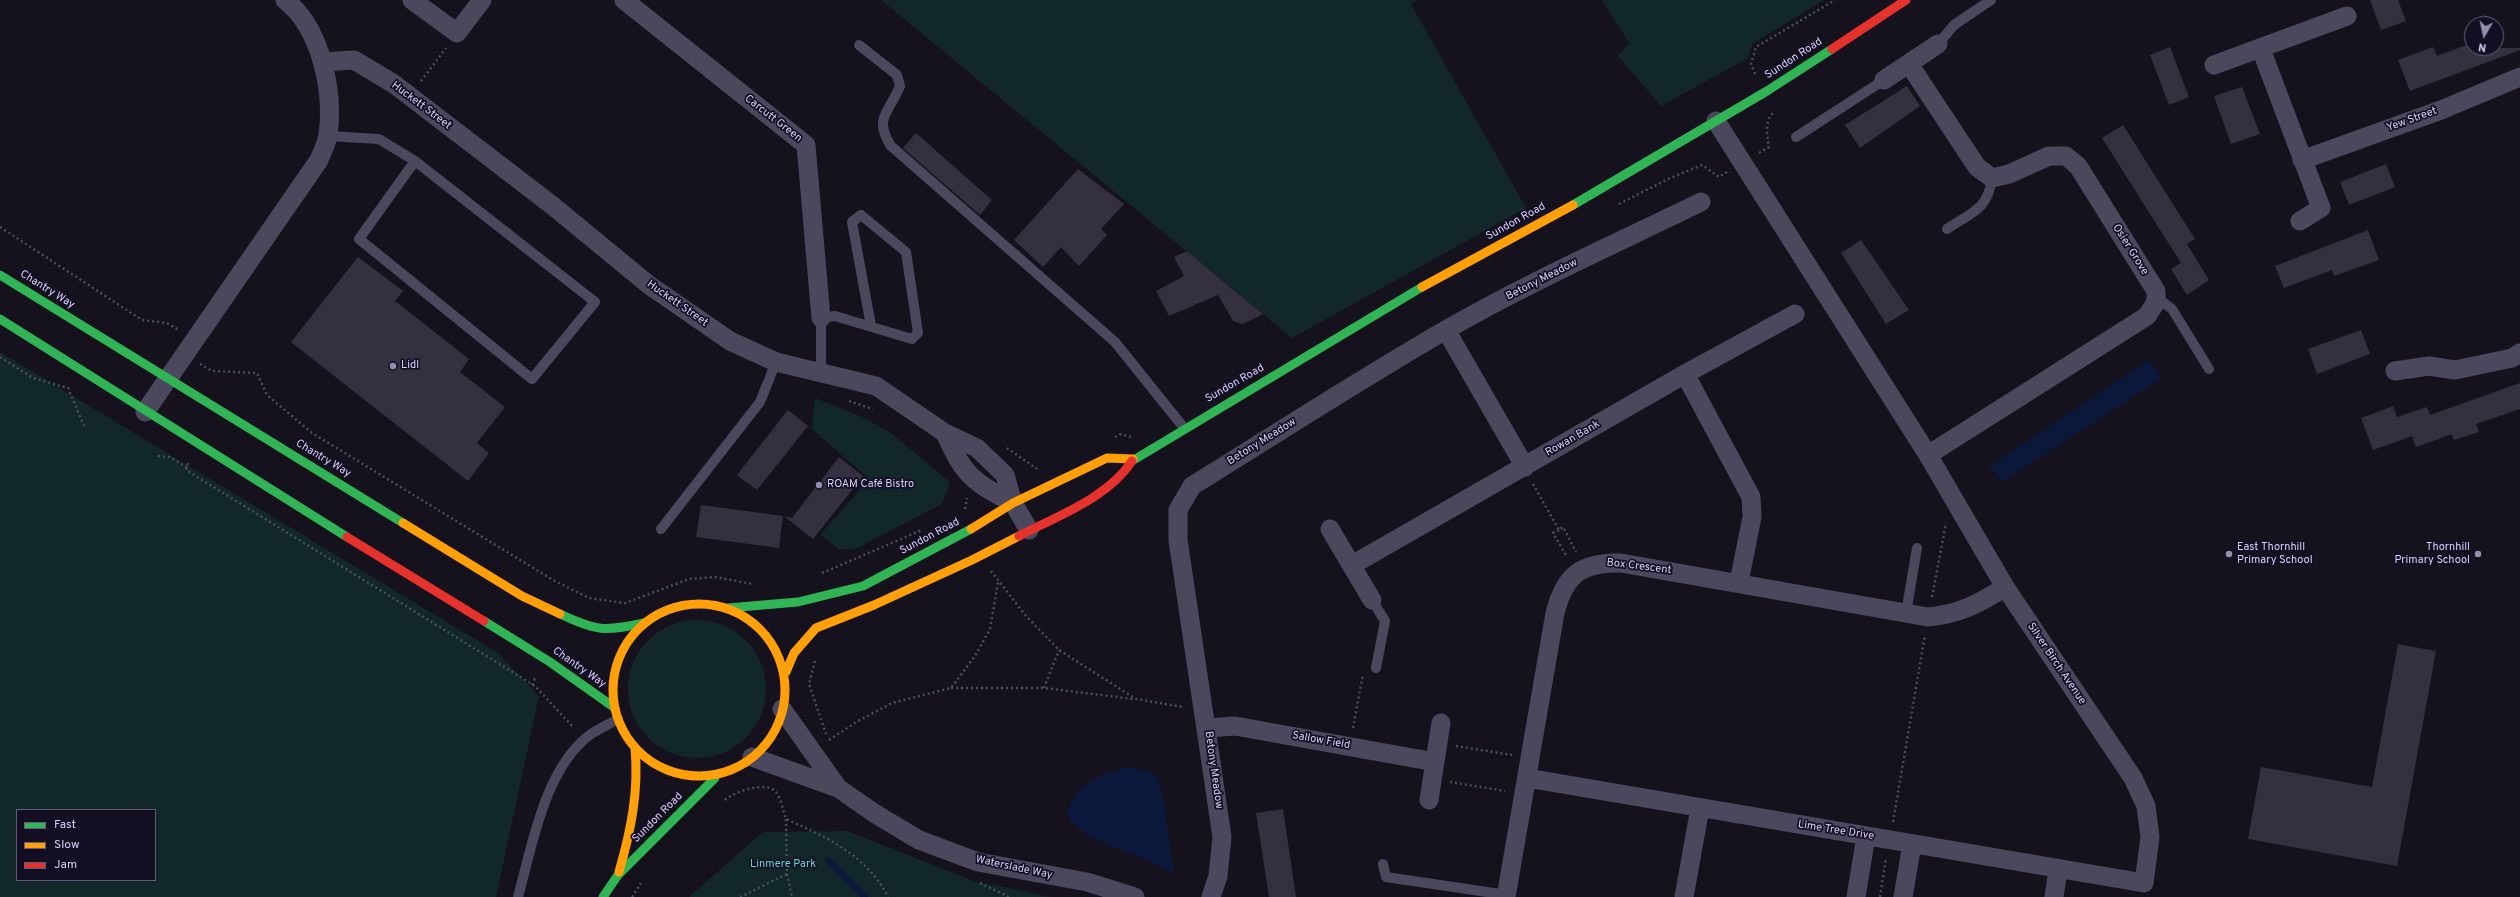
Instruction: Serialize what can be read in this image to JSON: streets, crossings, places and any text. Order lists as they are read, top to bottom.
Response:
{
  "streets": {
    "main road": ["Sundon Road", "Chantry Way"],
    "street": [
      "Huckett Street",
      "Carcutt Green",
      "Yew Street",
      "Osier Grove",
      "Betony Meadow",
      "Rowan Bank",
      "Box Crescent",
      "Silver Birch Avenue",
      "Sallow Field",
      "Lime Tree Drive",
      "Waterslade Way"
    ]
  },
  "crossings": [
    ["Sundon Road", "Huckett Street"],
    ["Sundon Road", "Silver Birch Avenue"],
    ["Betony Meadow", "Sallow Field"],
    ["Box Crescent", "Silver Birch Avenue"],
    ["Silver Birch Avenue", "Lime Tree Drive"]
  ],
  "parks": ["Linmere Park"],
  "places": [
    "Lidl",
    "ROAM Café Bistro",
    "East Thornhill Primary School",
    "Thornhill Primary School"
  ],
  "legend": ["Fast", "Slow", "Jam"],
  "north": "bottom"
}
